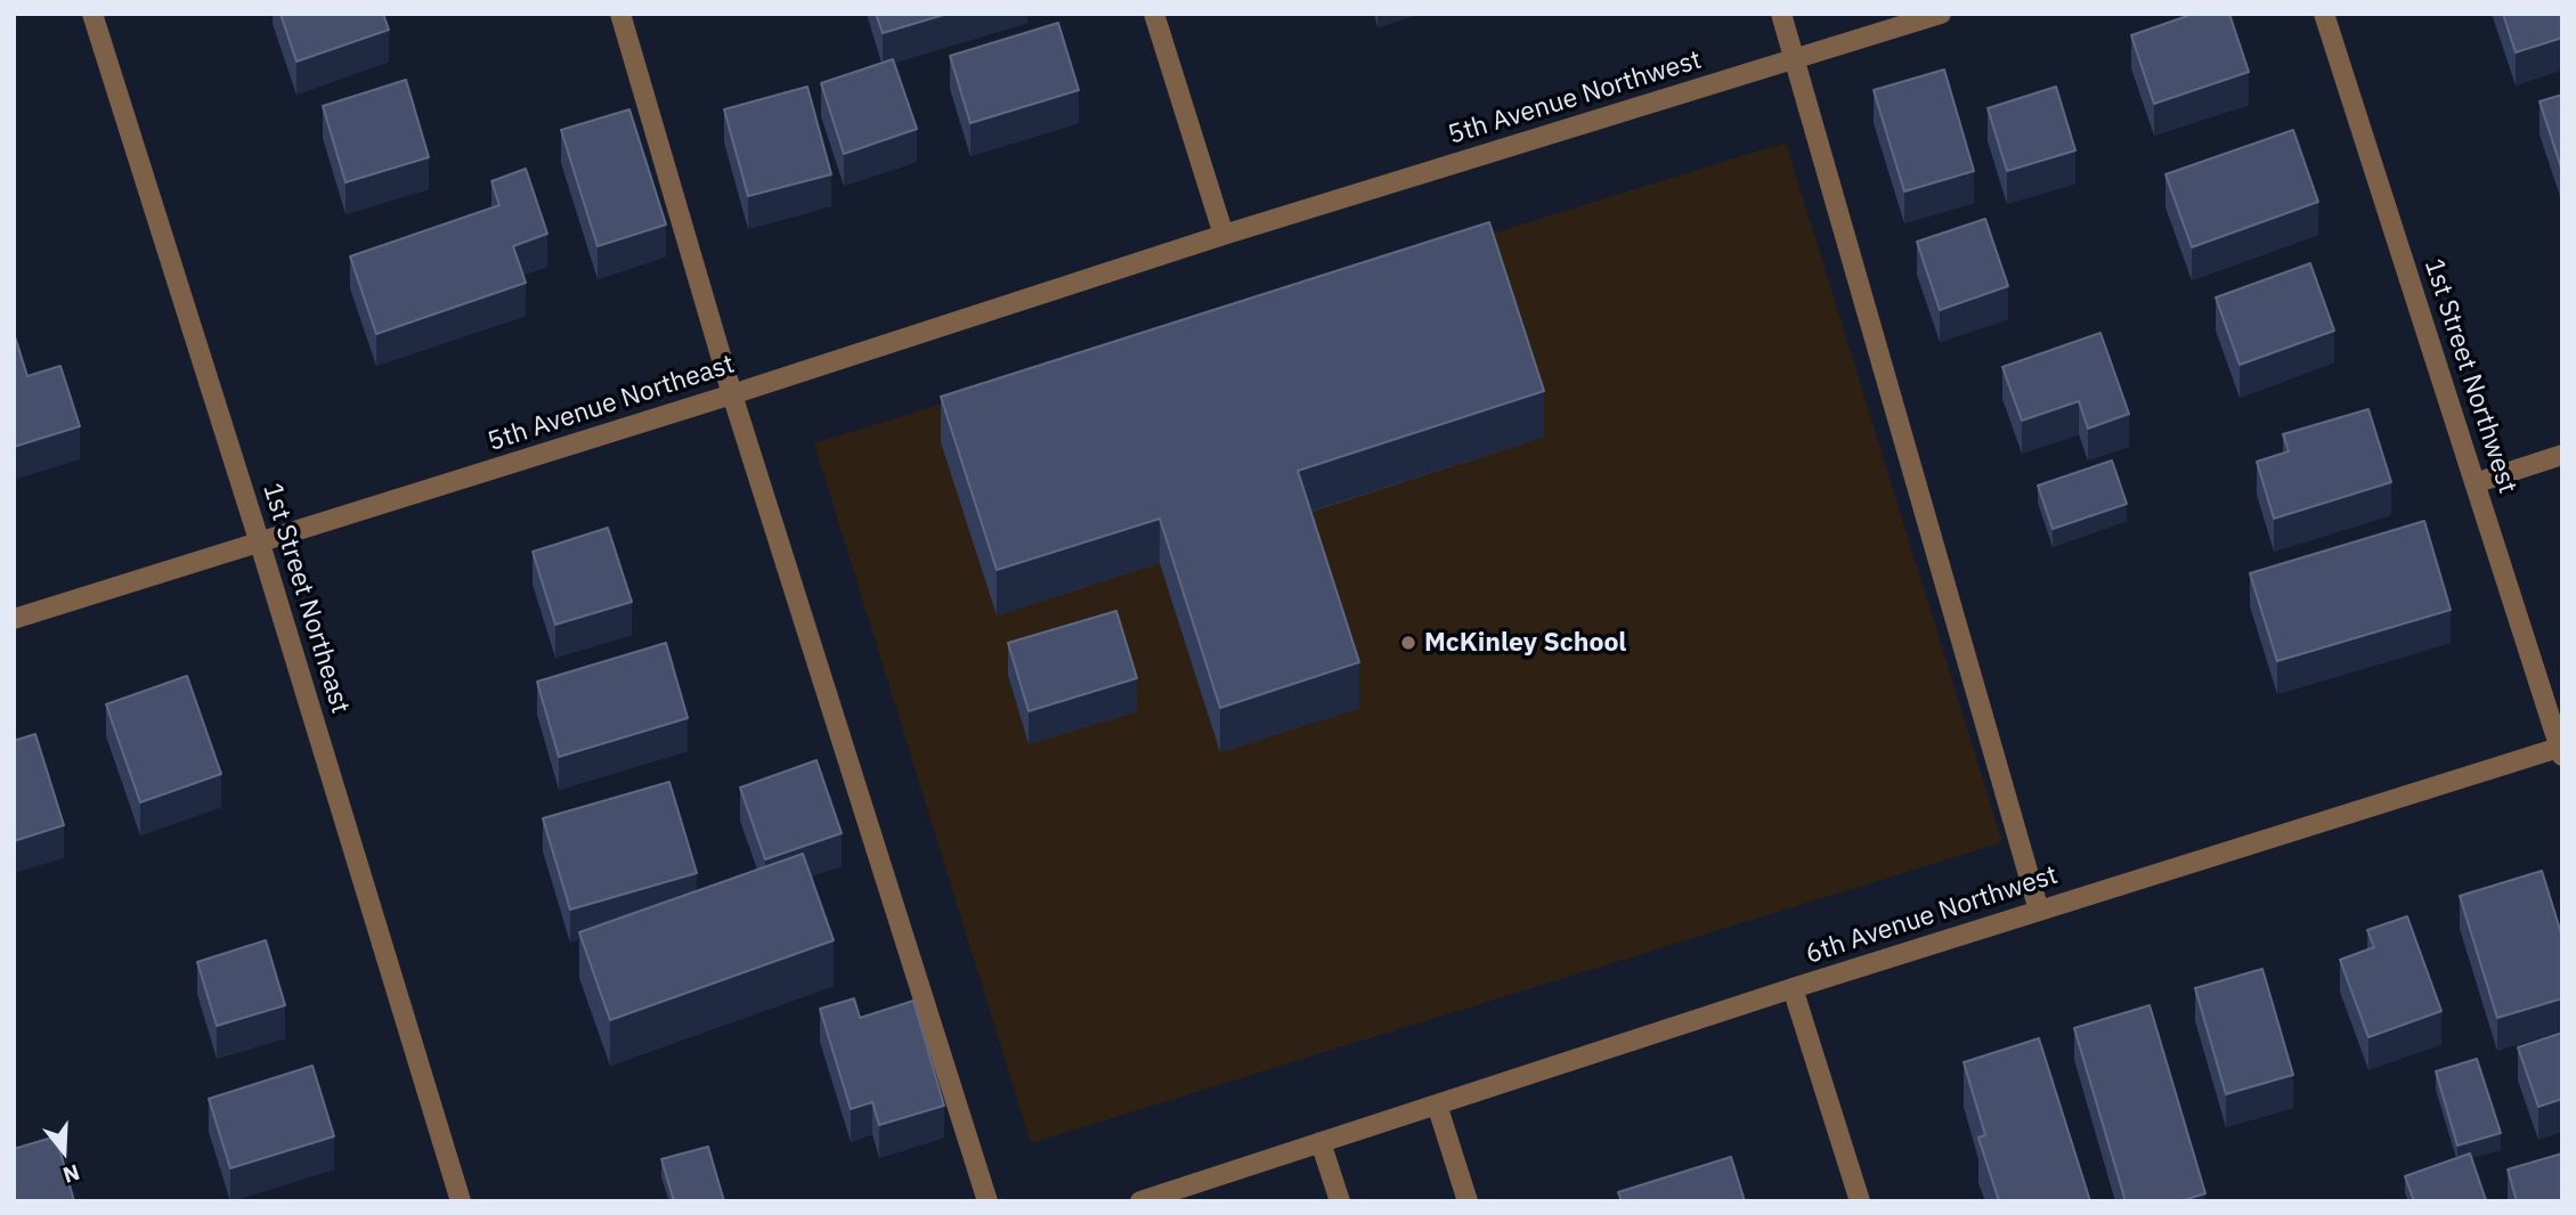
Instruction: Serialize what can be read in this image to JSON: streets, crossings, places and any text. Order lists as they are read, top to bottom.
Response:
{
  "streets": {
    "street": [
      "5th Avenue Northwest",
      "1st Street Northwest",
      "5th Avenue Northeast",
      "1st Street Northeast",
      "6th Avenue Northwest"
    ]
  },
  "crossings": [
    ["5th Avenue Northwest", "5th Avenue Northeast"],
    ["1st Street Northwest", "6th Avenue Northwest"],
    ["5th Avenue Northeast", "1st Street Northeast"]
  ],
  "places": ["McKinley School"],
  "north": "bottom"
}
